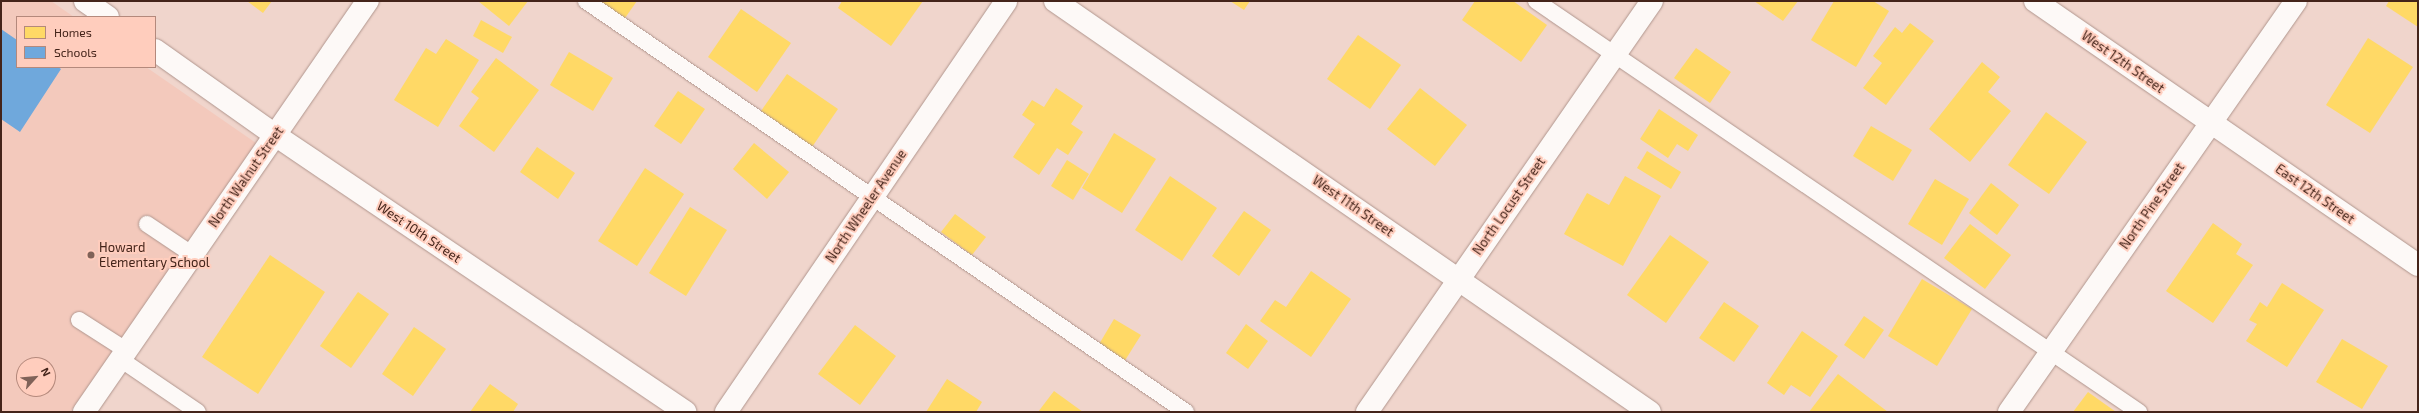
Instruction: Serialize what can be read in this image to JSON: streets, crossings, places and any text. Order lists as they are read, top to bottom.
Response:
{
  "streets": {
    "street": [
      "West 12th Street",
      "North Walnut Street",
      "East 12th Street",
      "North Wheeler Avenue",
      "West 11th Street",
      "North Locust Street",
      "North Pine Street",
      "West 10th Street"
    ]
  },
  "crossings": [
    ["West 12th Street", "East 12th Street"],
    ["West 12th Street", "North Pine Street"],
    ["North Walnut Street", "West 10th Street"],
    ["East 12th Street", "North Pine Street"],
    ["West 11th Street", "North Locust Street"]
  ],
  "places": ["Howard Elementary School"],
  "legend": ["Homes", "Schools"],
  "north": "top right"
}
